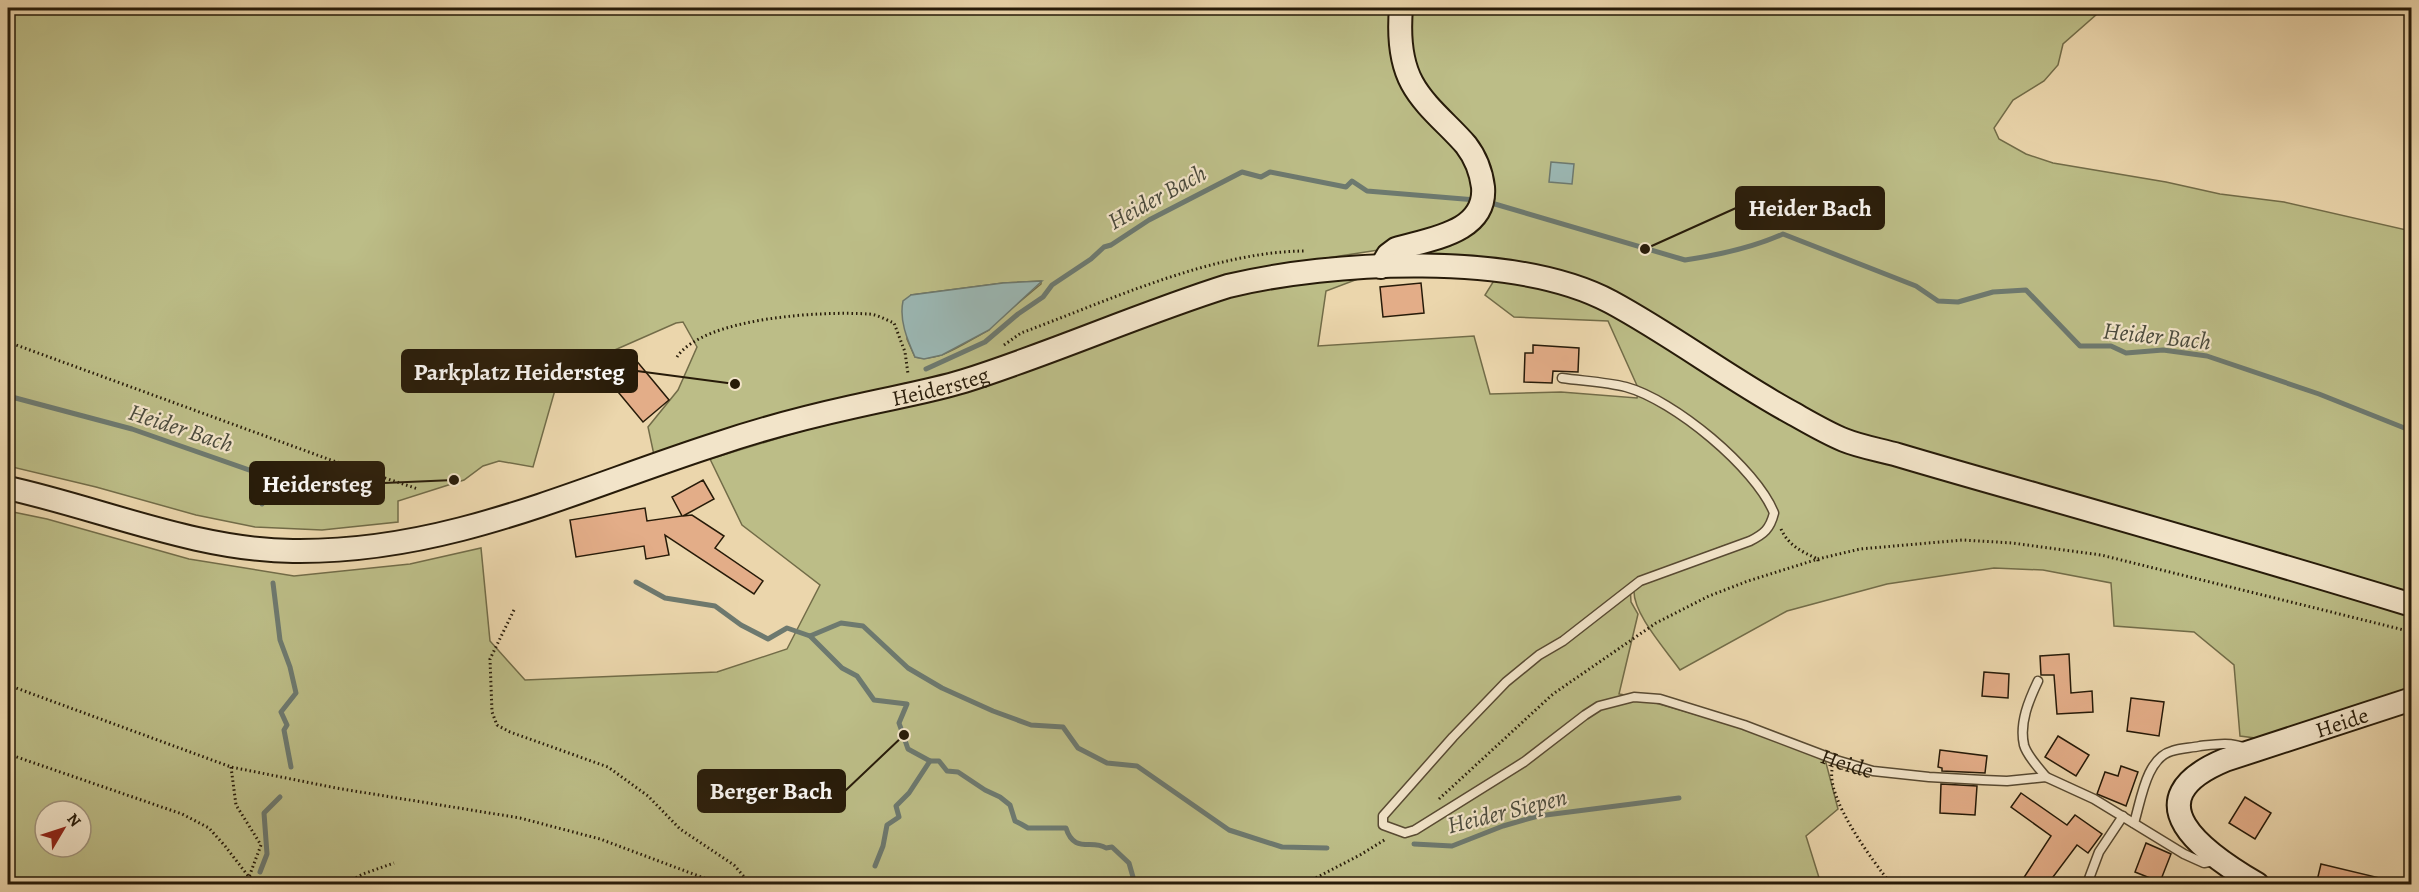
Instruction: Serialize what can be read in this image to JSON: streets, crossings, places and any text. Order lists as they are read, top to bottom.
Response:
{
  "streets": {
    "main road": ["Heidersteg", "Heide"]
  },
  "water": ["Heider Bach", "Heider Siepen"],
  "places": [
    "Heider Bach",
    "Parkplatz Heidersteg",
    "Heidersteg",
    "Berger Bach"
  ],
  "north": "top right"
}
